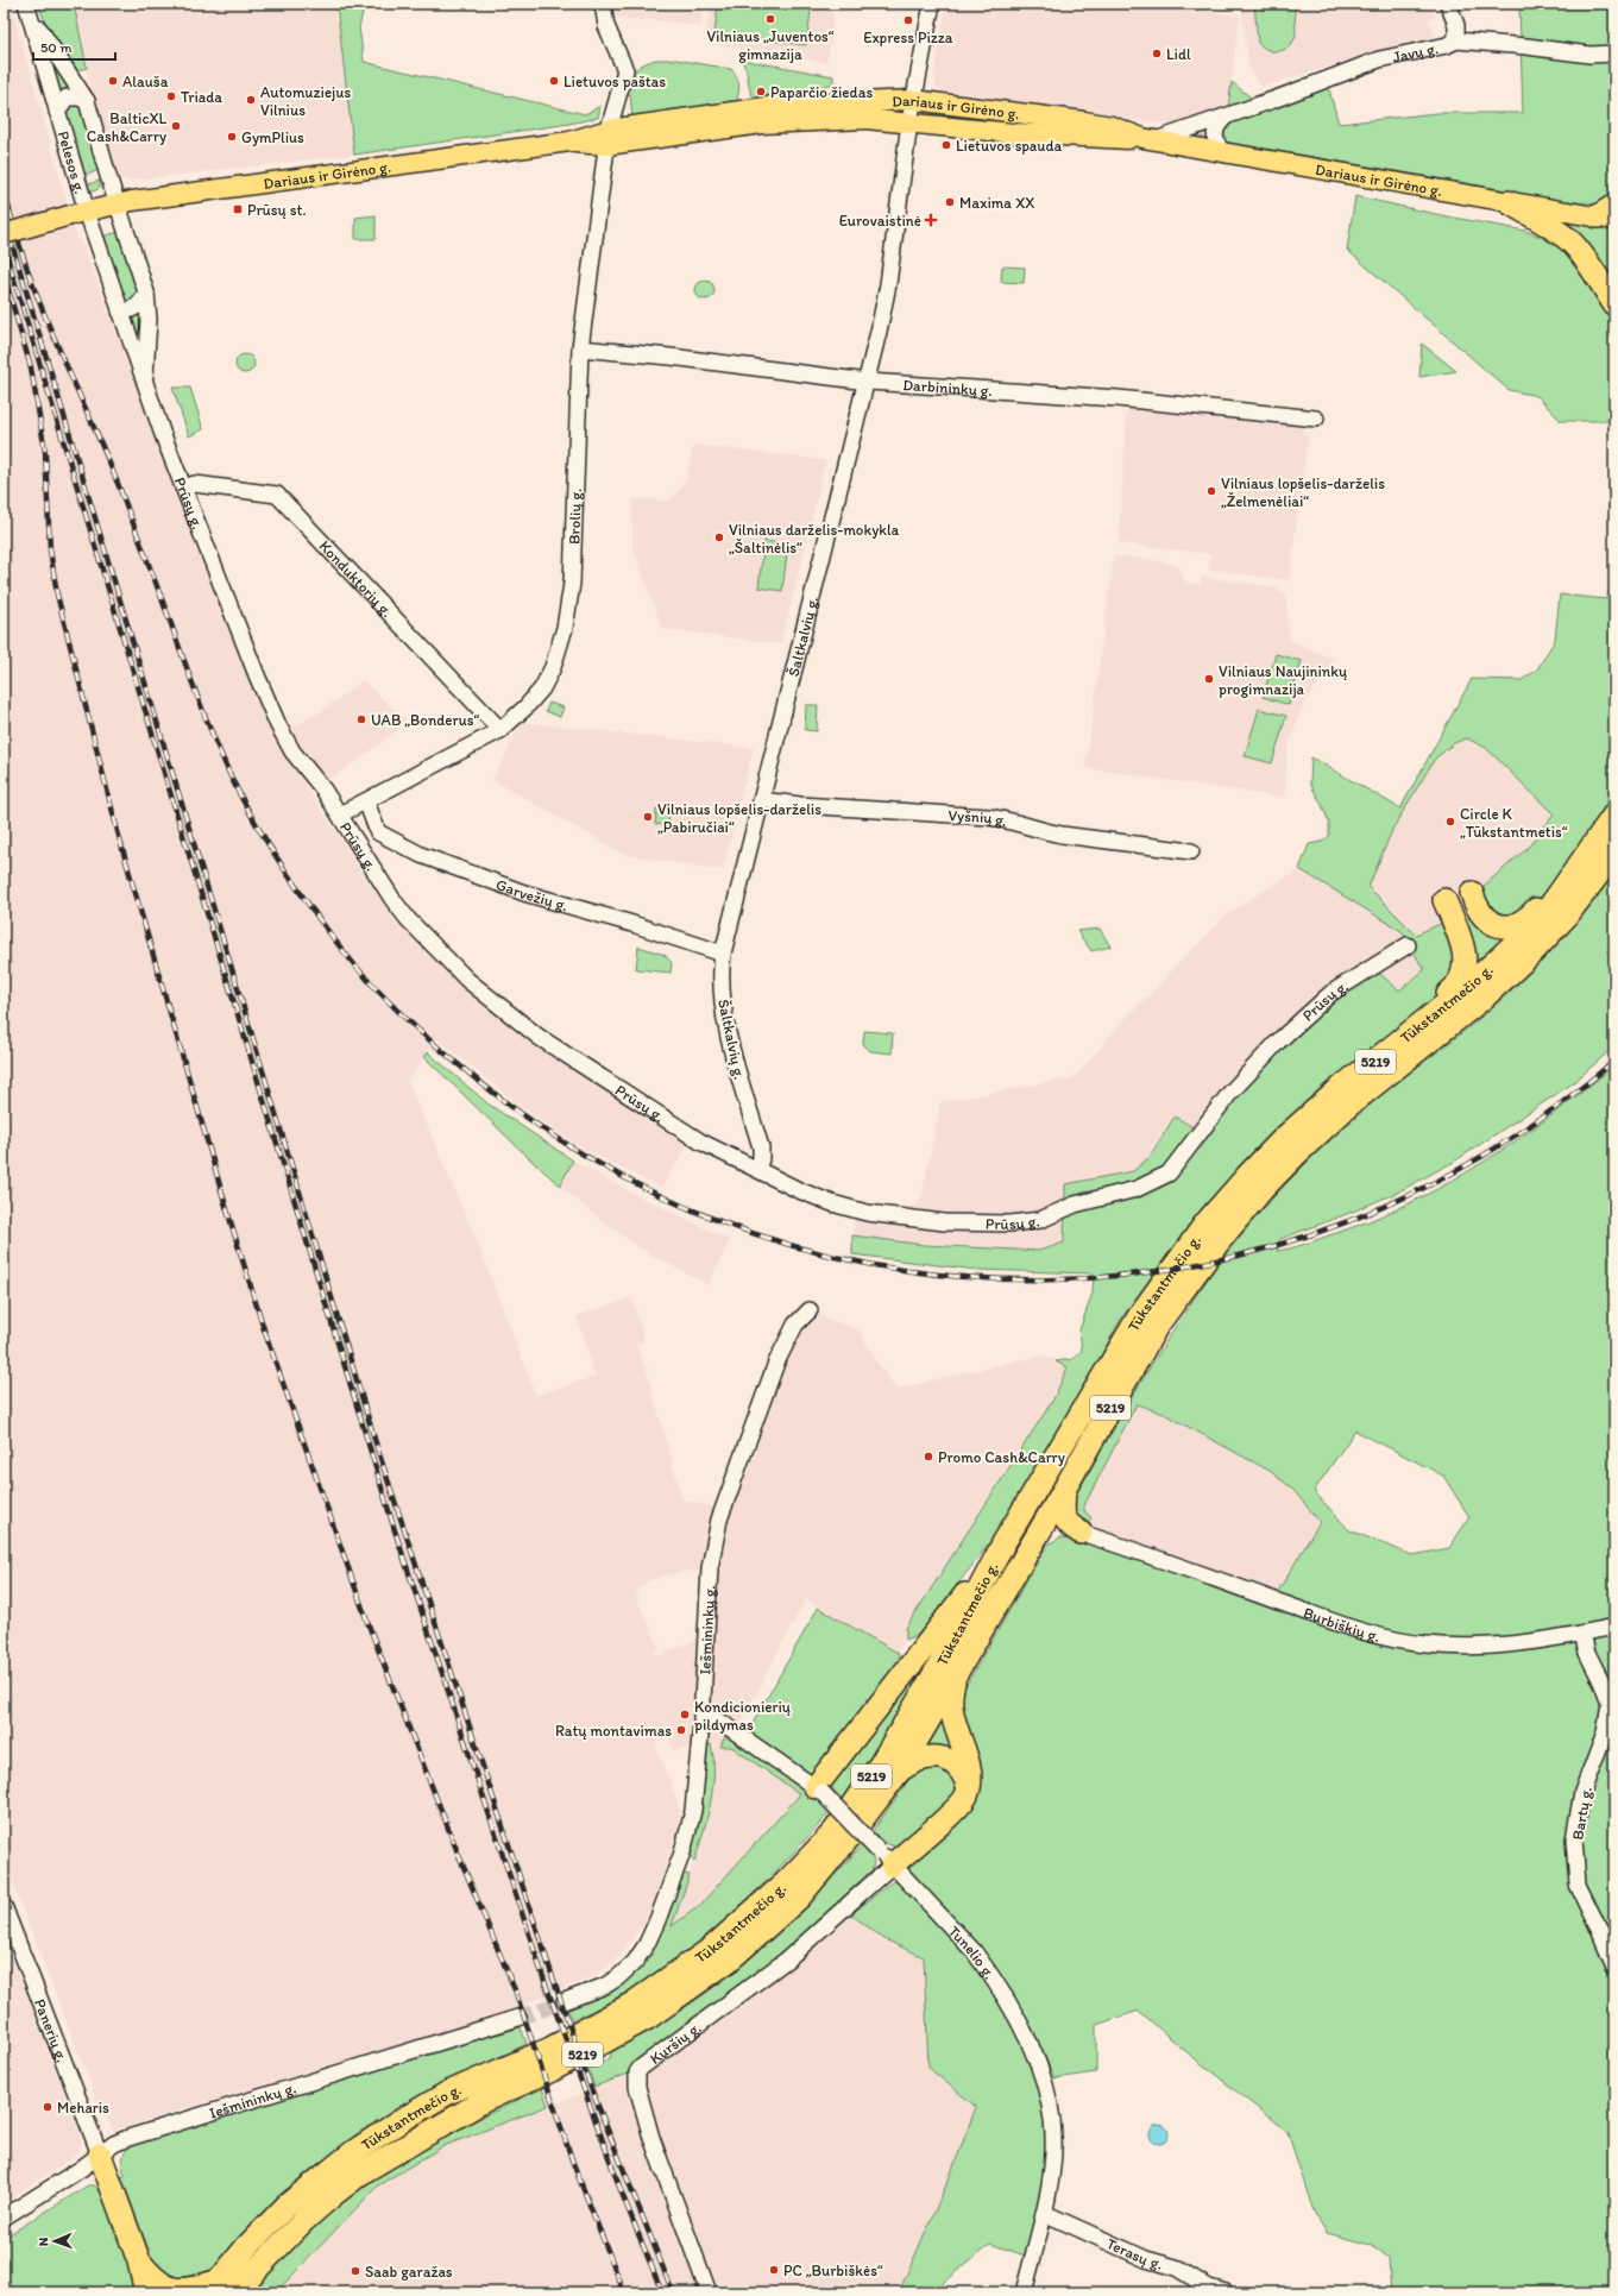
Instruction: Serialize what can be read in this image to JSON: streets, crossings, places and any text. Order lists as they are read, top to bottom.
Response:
{
  "streets": {
    "highway": ["Tūkstantmečio g.", "5219"],
    "main road": ["Dariaus ir Girėno g."],
    "street": [
      "Javų g.",
      "Pelesos g.",
      "Darbininkų g.",
      "Prūsų g.",
      "Brolių g.",
      "Konduktorių g.",
      "Šaltkalvių g.",
      "Vyšnių g.",
      "Garvežių g.",
      "Burbiškių g.",
      "Iešmininkų g.",
      "Bartų g.",
      "Tunelio g.",
      "Panerių g.",
      "Kuršių g.",
      "Terasų g."
    ]
  },
  "crossings": [
    ["Javų g.", "Dariaus ir Girėno g."],
    ["Dariaus ir Girėno g.", "Pelesos g."],
    ["Dariaus ir Girėno g.", "Prūsų g."],
    ["Dariaus ir Girėno g.", "Brolių g."],
    ["Dariaus ir Girėno g.", "Šaltkalvių g."],
    ["Pelesos g.", "Prūsų g."],
    ["Darbininkų g.", "Brolių g."],
    ["Darbininkų g.", "Šaltkalvių g."],
    ["Prūsų g.", "Brolių g."],
    ["Prūsų g.", "Konduktorių g."],
    ["Prūsų g.", "Šaltkalvių g."],
    ["Brolių g.", "Konduktorių g."],
    ["Šaltkalvių g.", "Vyšnių g."],
    ["Šaltkalvių g.", "Garvežių g."],
    ["Burbiškių g.", "Bartų g."],
    ["Iešmininkų g.", "Tunelio g."],
    ["Iešmininkų g.", "Panerių g."],
    ["Tunelio g.", "Kuršių g."],
    ["Tunelio g.", "Terasų g."]
  ],
  "places": {
    "other": [
      "Vilniaus „Juventos“ gimnazija",
      "Express Pizza",
      "Lidl",
      "Alauša",
      "Lietuvos paštas",
      "Paparčio žiedas",
      "Triada",
      "Automuziejus Vilnius",
      "BalticXL Cash&Carry",
      "GymPlius",
      "Lietuvos spauda",
      "Maxima XX",
      "Vilniaus lopšelis-darželis „Želmenėliai“",
      "Vilniaus darželis-mokykla „Šaltinėlis“",
      "Vilniaus Naujininkų progimnazija",
      "UAB „Bonderus“",
      "Vilniaus lopšelis-darželis „Pabiručiai“",
      "Circle K „Tūkstantmetis“",
      "Promo Cash&Carry",
      "Kondicionierių pildymas",
      "Ratų montavimas",
      "Meharis",
      "PC „Burbiškės“",
      "Saab garažas"
    ],
    "transit": ["Prūsų st."],
    "health": ["Eurovaistinė"]
  },
  "scale_bar": "50 m",
  "north": "left"
}
